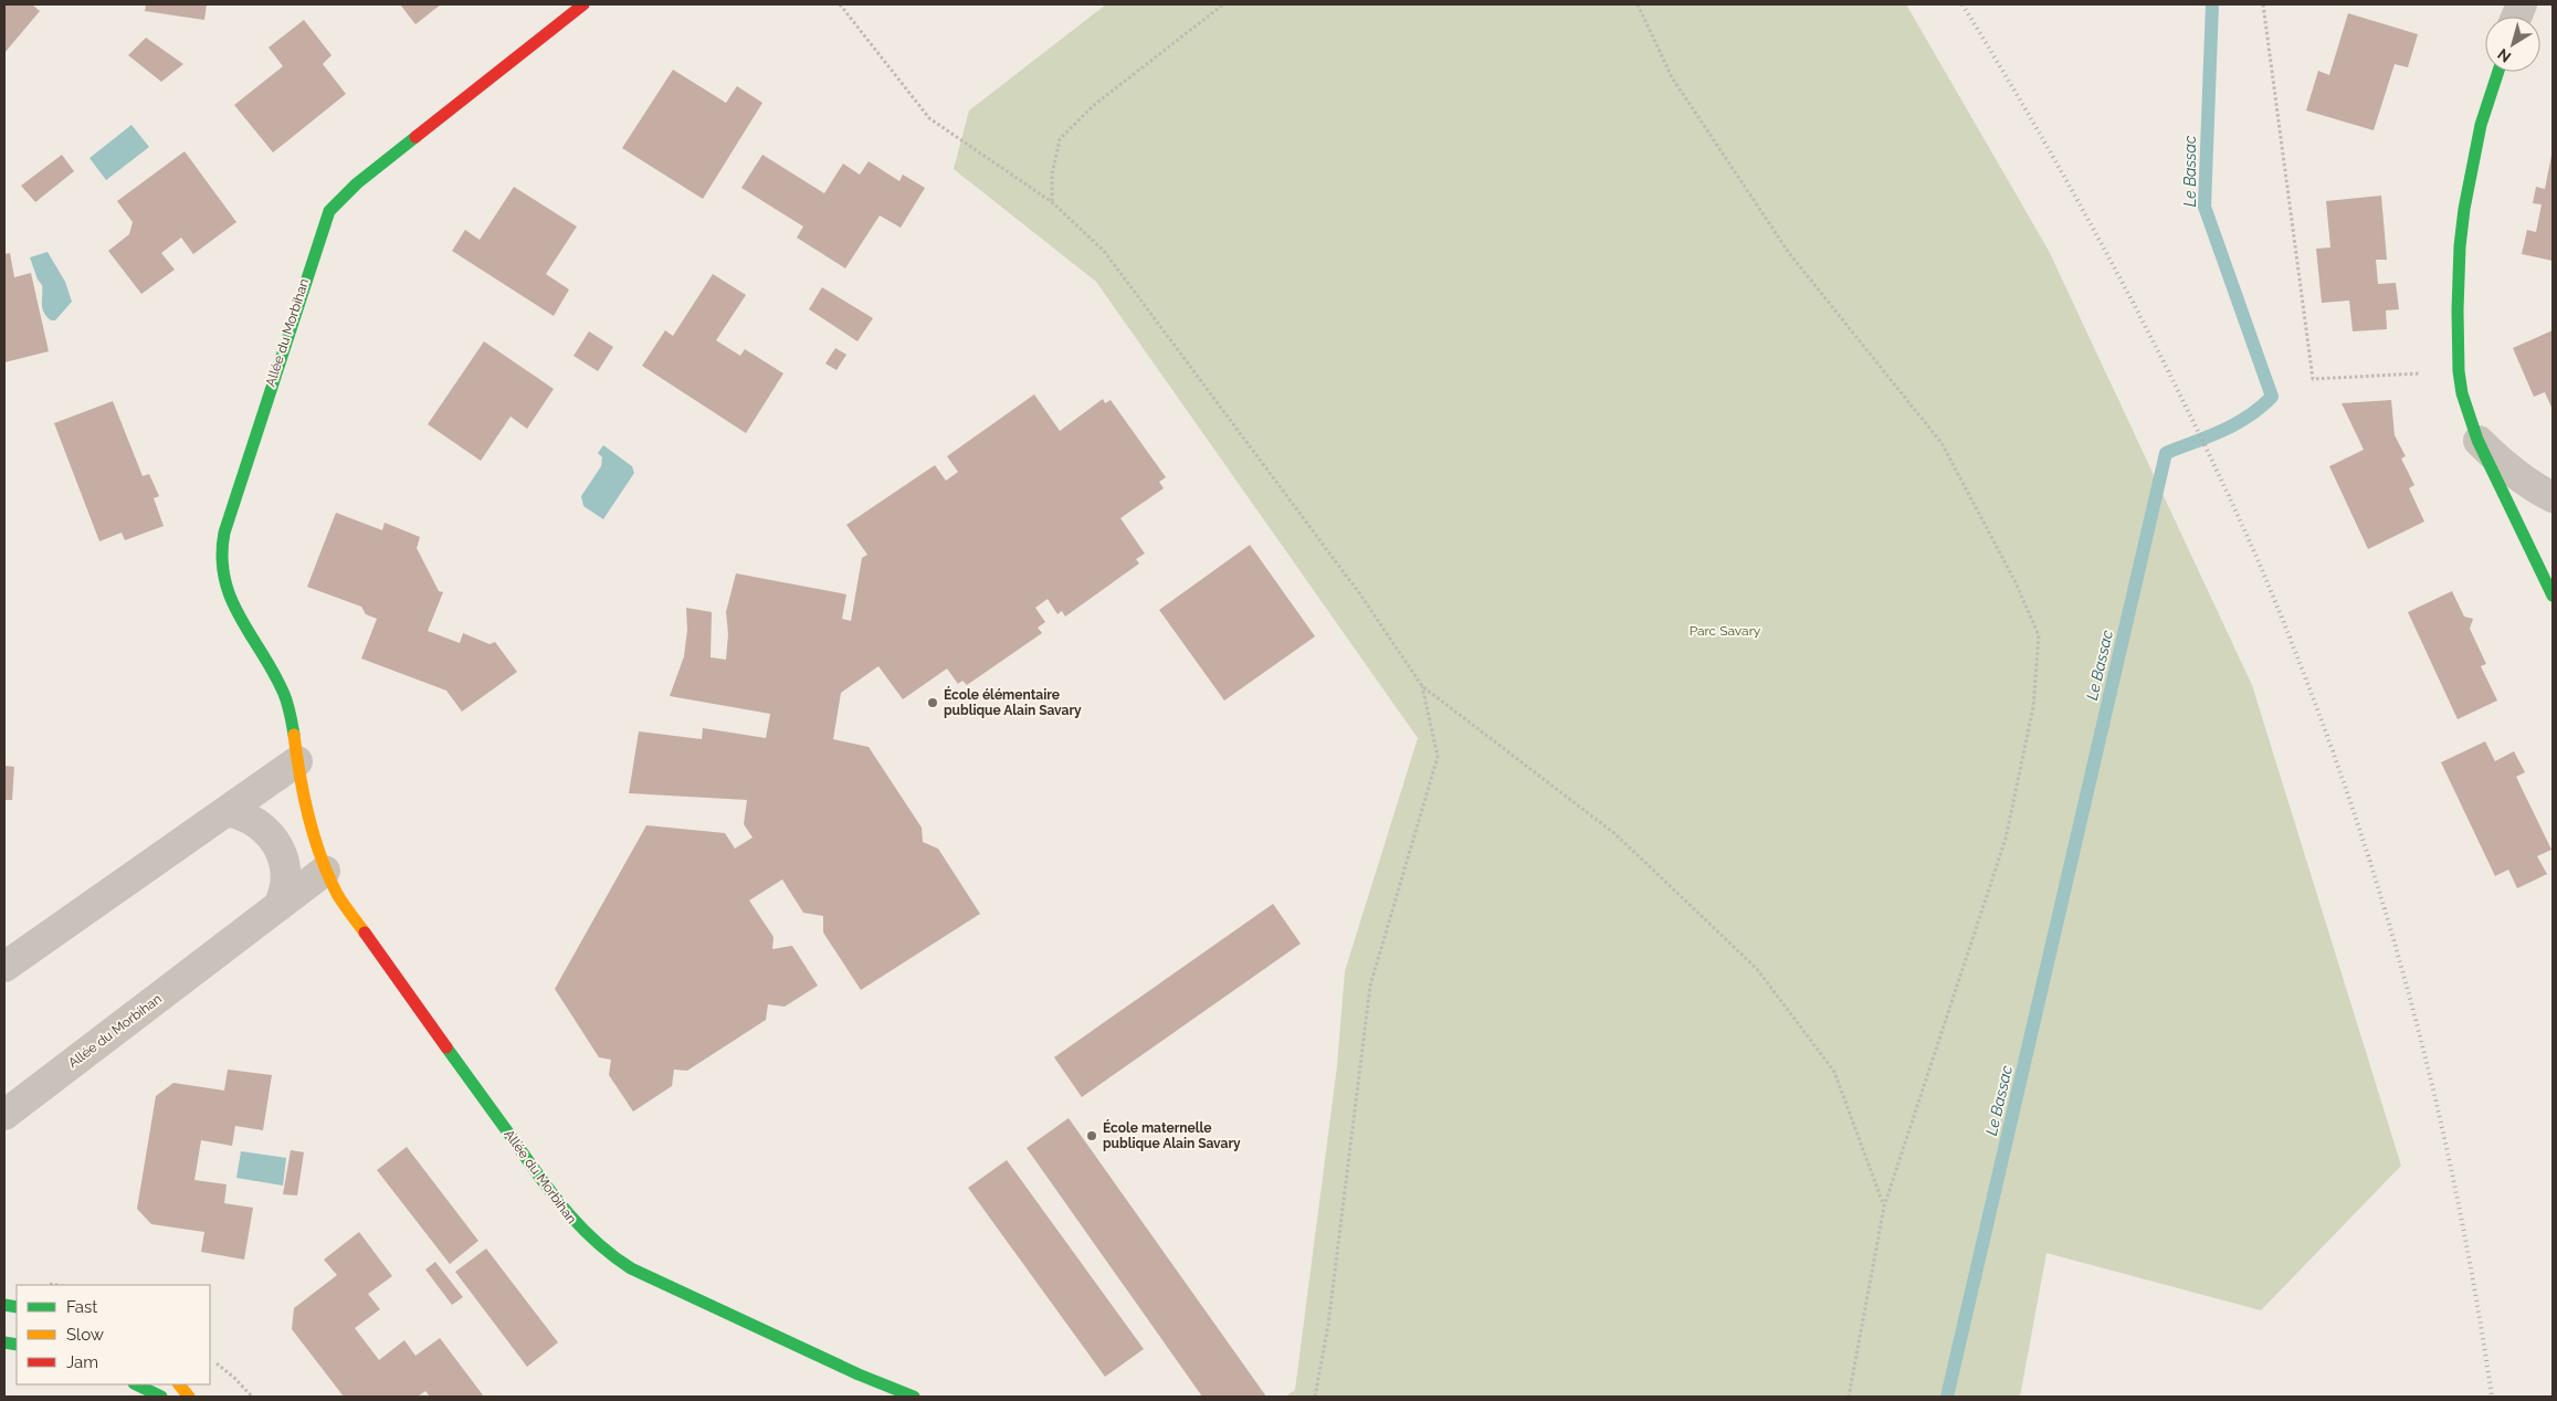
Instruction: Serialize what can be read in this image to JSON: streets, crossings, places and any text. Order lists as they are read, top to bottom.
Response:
{
  "streets": {
    "street": ["Allée du Morbihan"]
  },
  "water": ["Le Bassac"],
  "parks": ["Parc Savary"],
  "places": ["École élémentaire publique Alain Savary", "École maternelle publique Alain Savary"],
  "legend": ["Fast", "Slow", "Jam"],
  "north": "bottom left"
}
